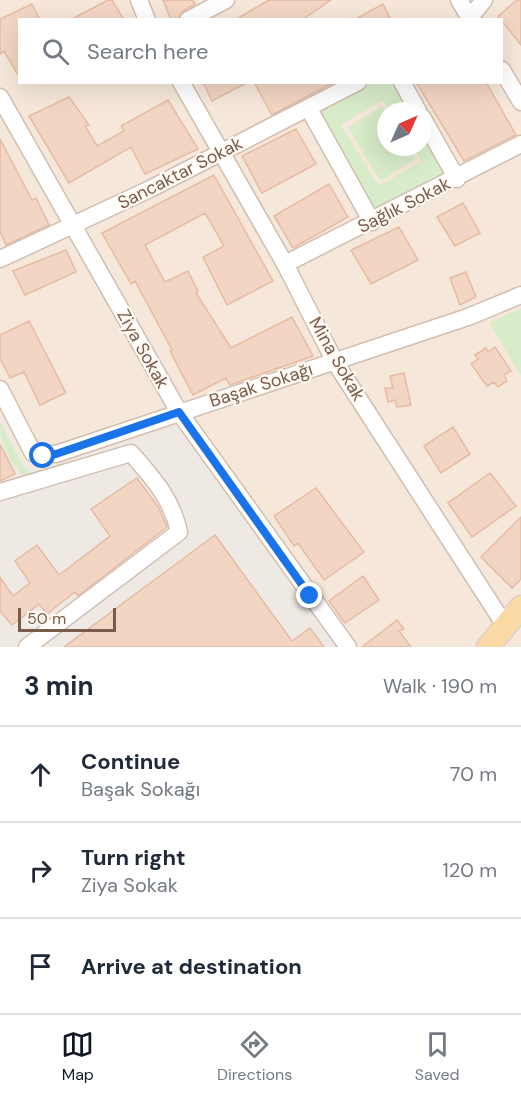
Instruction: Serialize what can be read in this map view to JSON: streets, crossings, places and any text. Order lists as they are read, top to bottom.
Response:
{
  "streets": {
    "street": [
      "Sancaktar Sokak",
      "Sağlık Sokak",
      "Ziya Sokak",
      "Mina Sokak",
      "Başak Sokağı"
    ]
  },
  "crossings": [
    ["Sancaktar Sokak", "Ziya Sokak"],
    ["Sancaktar Sokak", "Mina Sokak"],
    ["Sağlık Sokak", "Mina Sokak"],
    ["Ziya Sokak", "Başak Sokağı"],
    ["Mina Sokak", "Başak Sokağı"]
  ],
  "scale_bar": "50 m",
  "north": "top right",
  "page": {
    "search": "Search here",
    "scale": "50 m",
    "heading": ["3 min", "Walk · 190 m"],
    "list": [
      ["Continue", "Başak Sokağı", "70 m"],
      ["Turn right", "Ziya Sokak", "120 m"],
      "Arrive at destination"
    ],
    "nav": ["Map", "Directions", "Saved"]
  }
}
